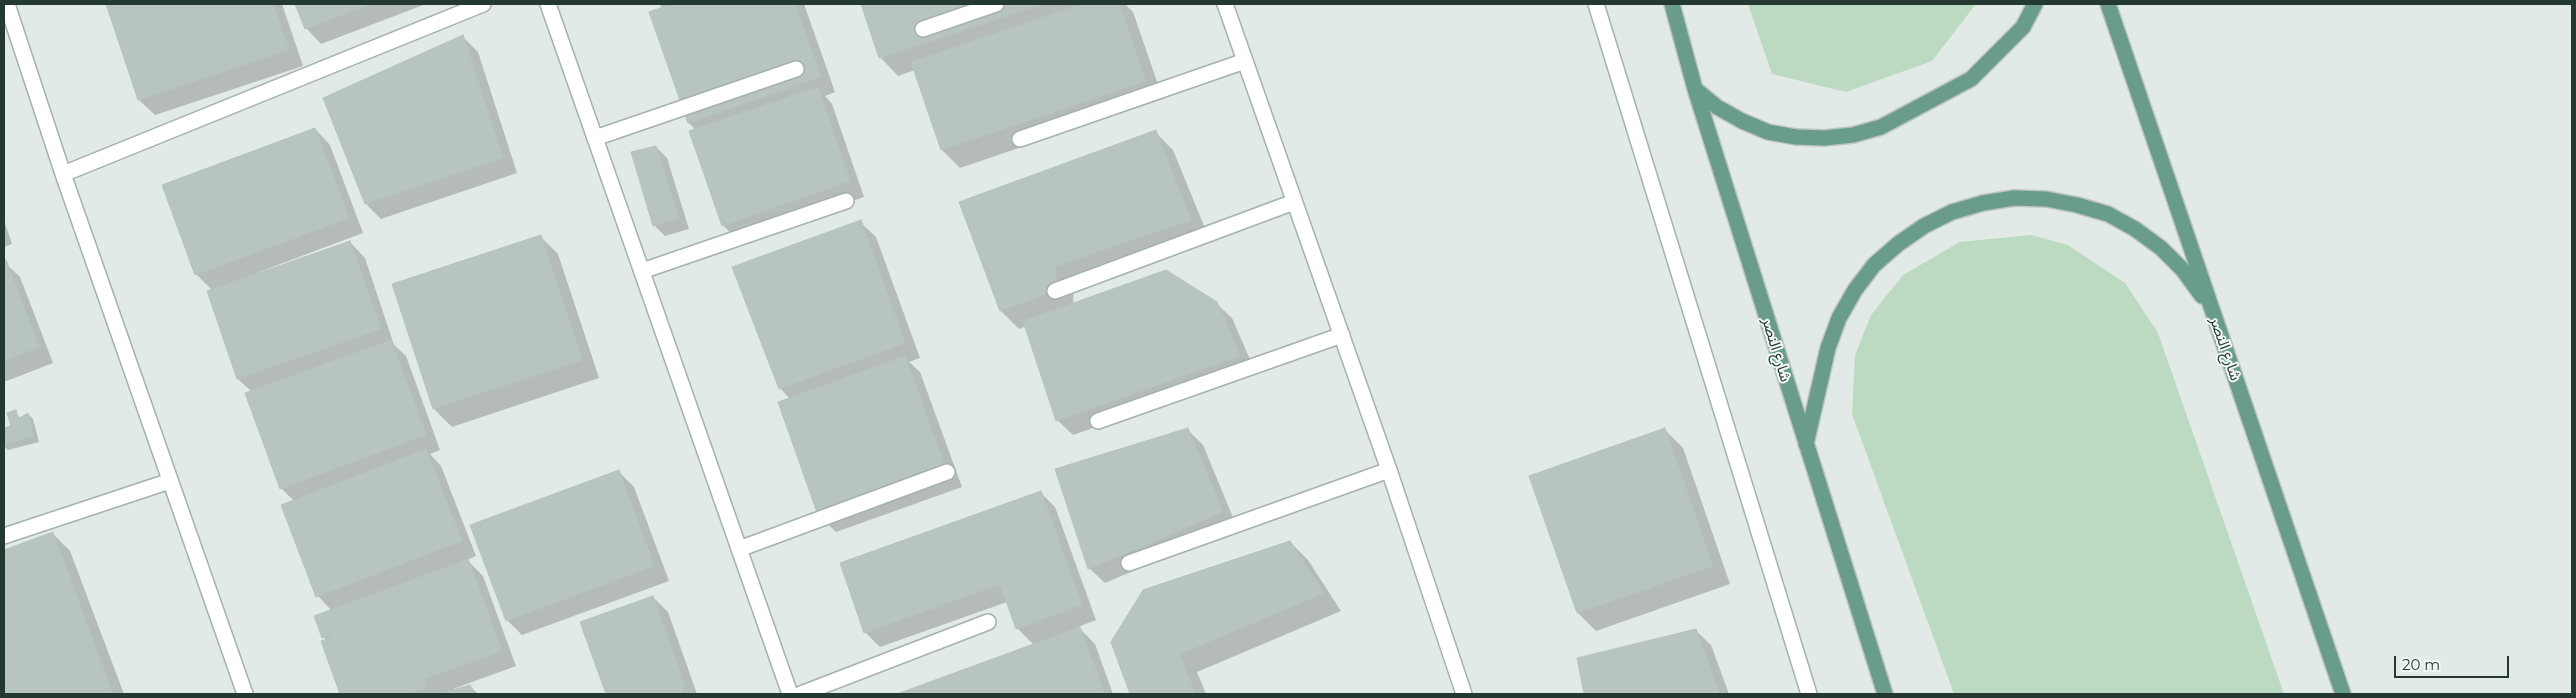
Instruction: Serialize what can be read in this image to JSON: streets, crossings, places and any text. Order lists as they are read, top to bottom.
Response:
{
  "streets": {
    "main road": ["شارع النصر"]
  },
  "scale_bar": "20 m"
}
